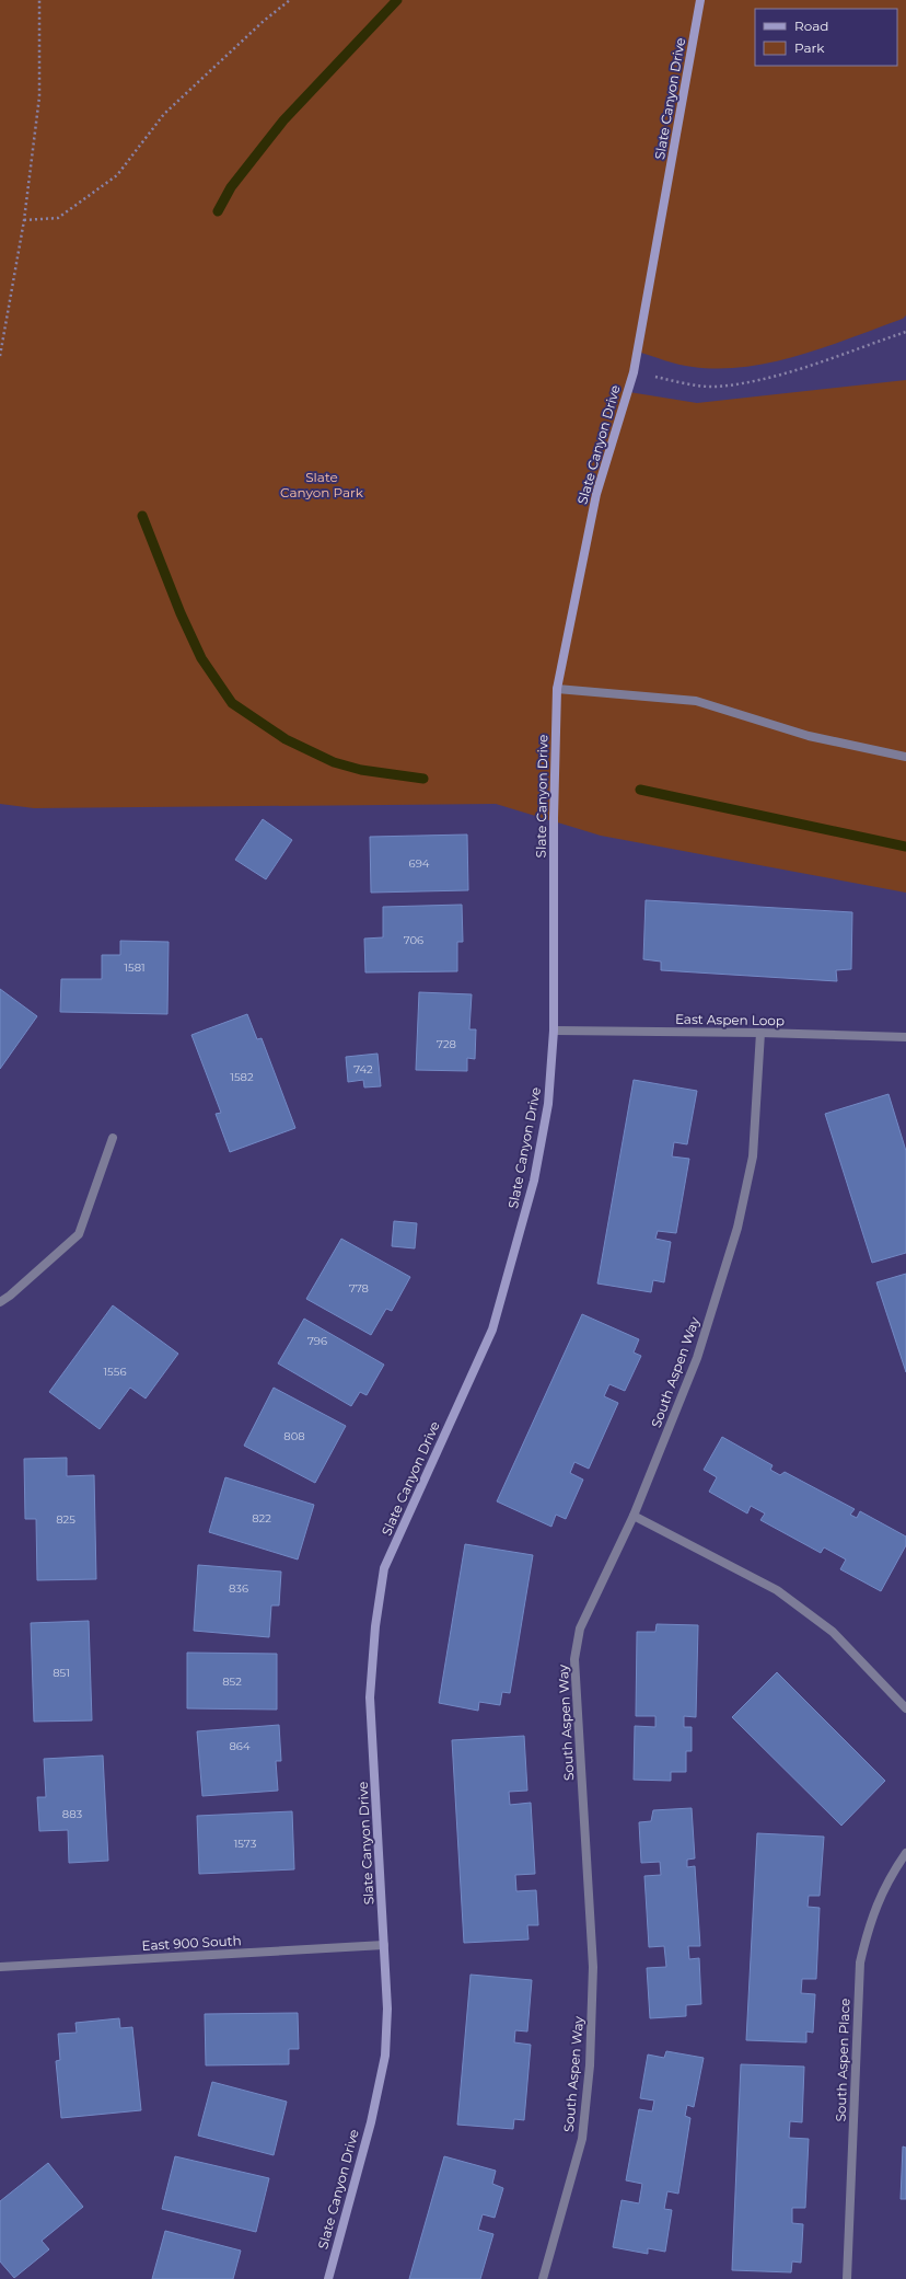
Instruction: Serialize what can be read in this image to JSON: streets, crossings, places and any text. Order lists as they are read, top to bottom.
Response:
{
  "streets": {
    "street": [
      "Slate Canyon Drive",
      "East Aspen Loop",
      "South Aspen Way",
      "East 900 South",
      "South Aspen Place"
    ]
  },
  "crossings": [
    ["Slate Canyon Drive", "East Aspen Loop"],
    ["Slate Canyon Drive", "East 900 South"],
    ["East Aspen Loop", "South Aspen Way"]
  ],
  "parks": ["Slate Canyon Park"],
  "house_numbers": [
    "694",
    "706",
    "1581",
    "728",
    "742",
    "1582",
    "778",
    "796",
    "1556",
    "808",
    "822",
    "825",
    "836",
    "851",
    "852",
    "864",
    "883",
    "1573"
  ],
  "legend": ["Road", "Park"]
}
